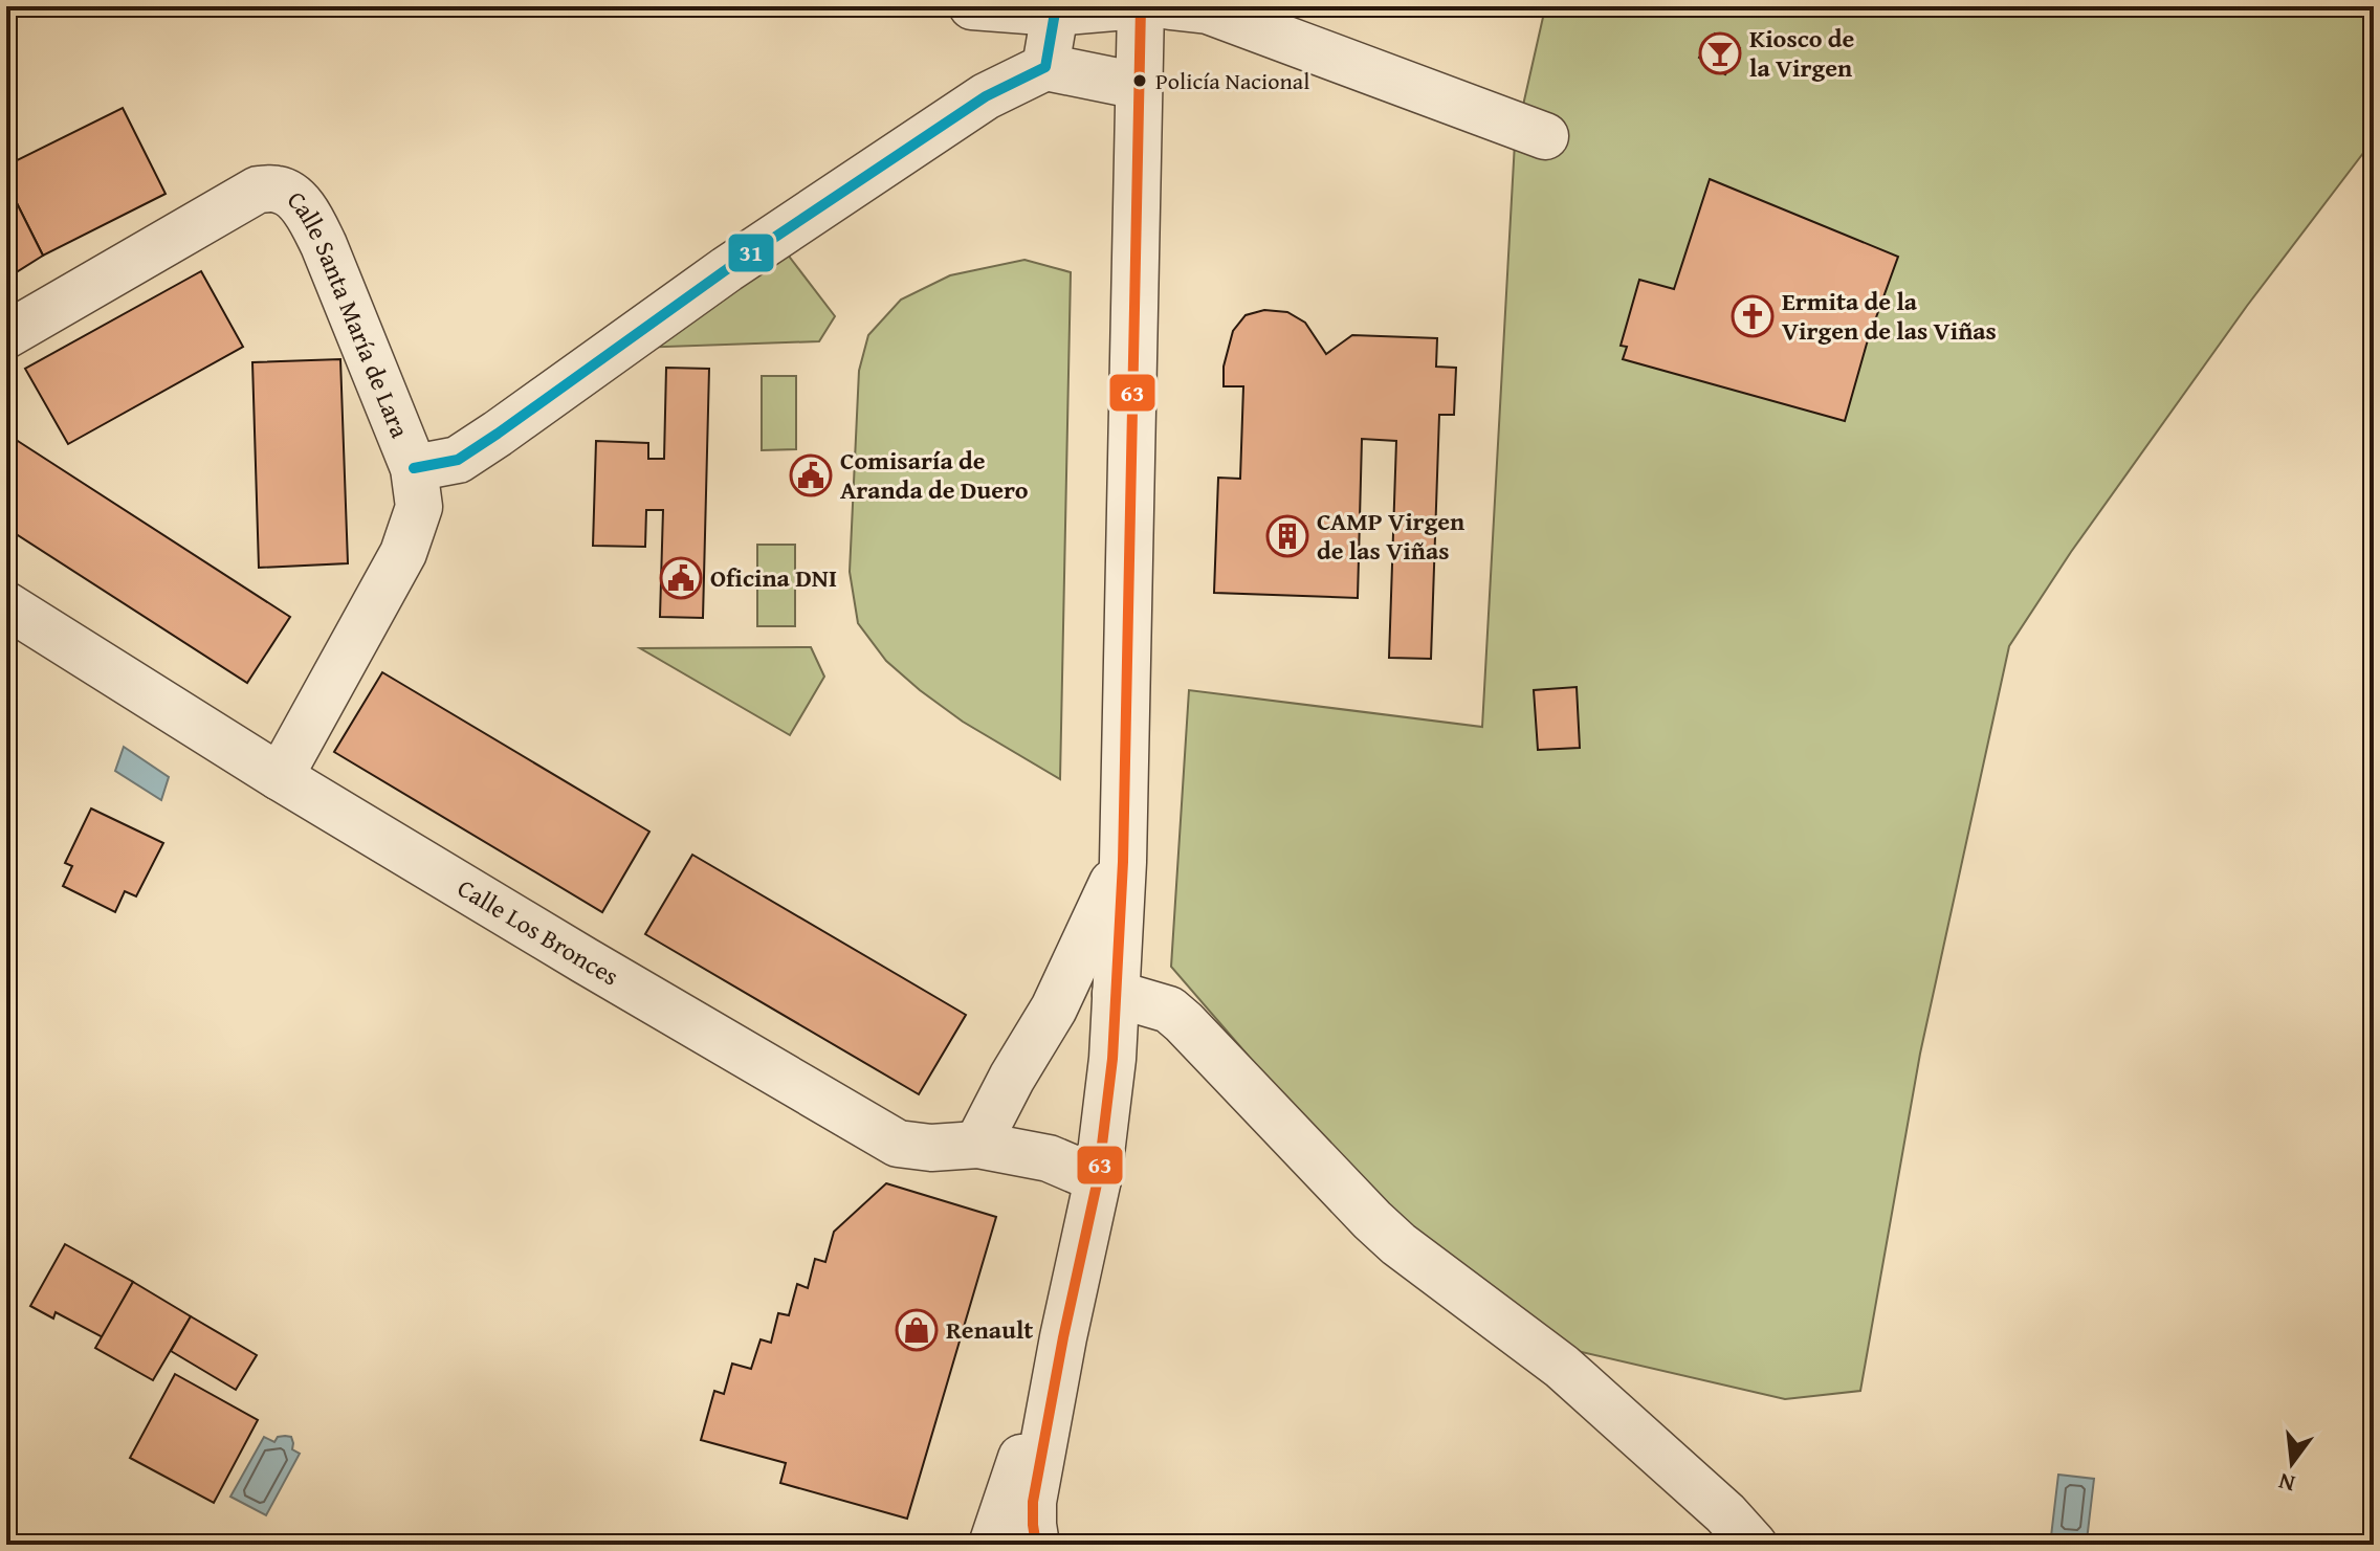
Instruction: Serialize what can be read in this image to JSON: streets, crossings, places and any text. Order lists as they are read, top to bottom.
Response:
{
  "streets": {
    "street": ["Calle Santa María de Lara", "Calle Los Bronces"]
  },
  "crossings": [
    ["Calle Santa María de Lara", "Calle Los Bronces"]
  ],
  "places": {
    "bar": ["Kiosco de la Virgen"],
    "other": ["Policía Nacional"],
    "church": ["Ermita de la Virgen de las Viñas"],
    "public building": ["Comisaría de Aranda de Duero", "Oficina DNI"],
    "building": ["CAMP Virgen de las Viñas"],
    "shop": ["Renault"]
  },
  "lines": ["transit line 63", "transit line 31"],
  "north": "bottom"
}
